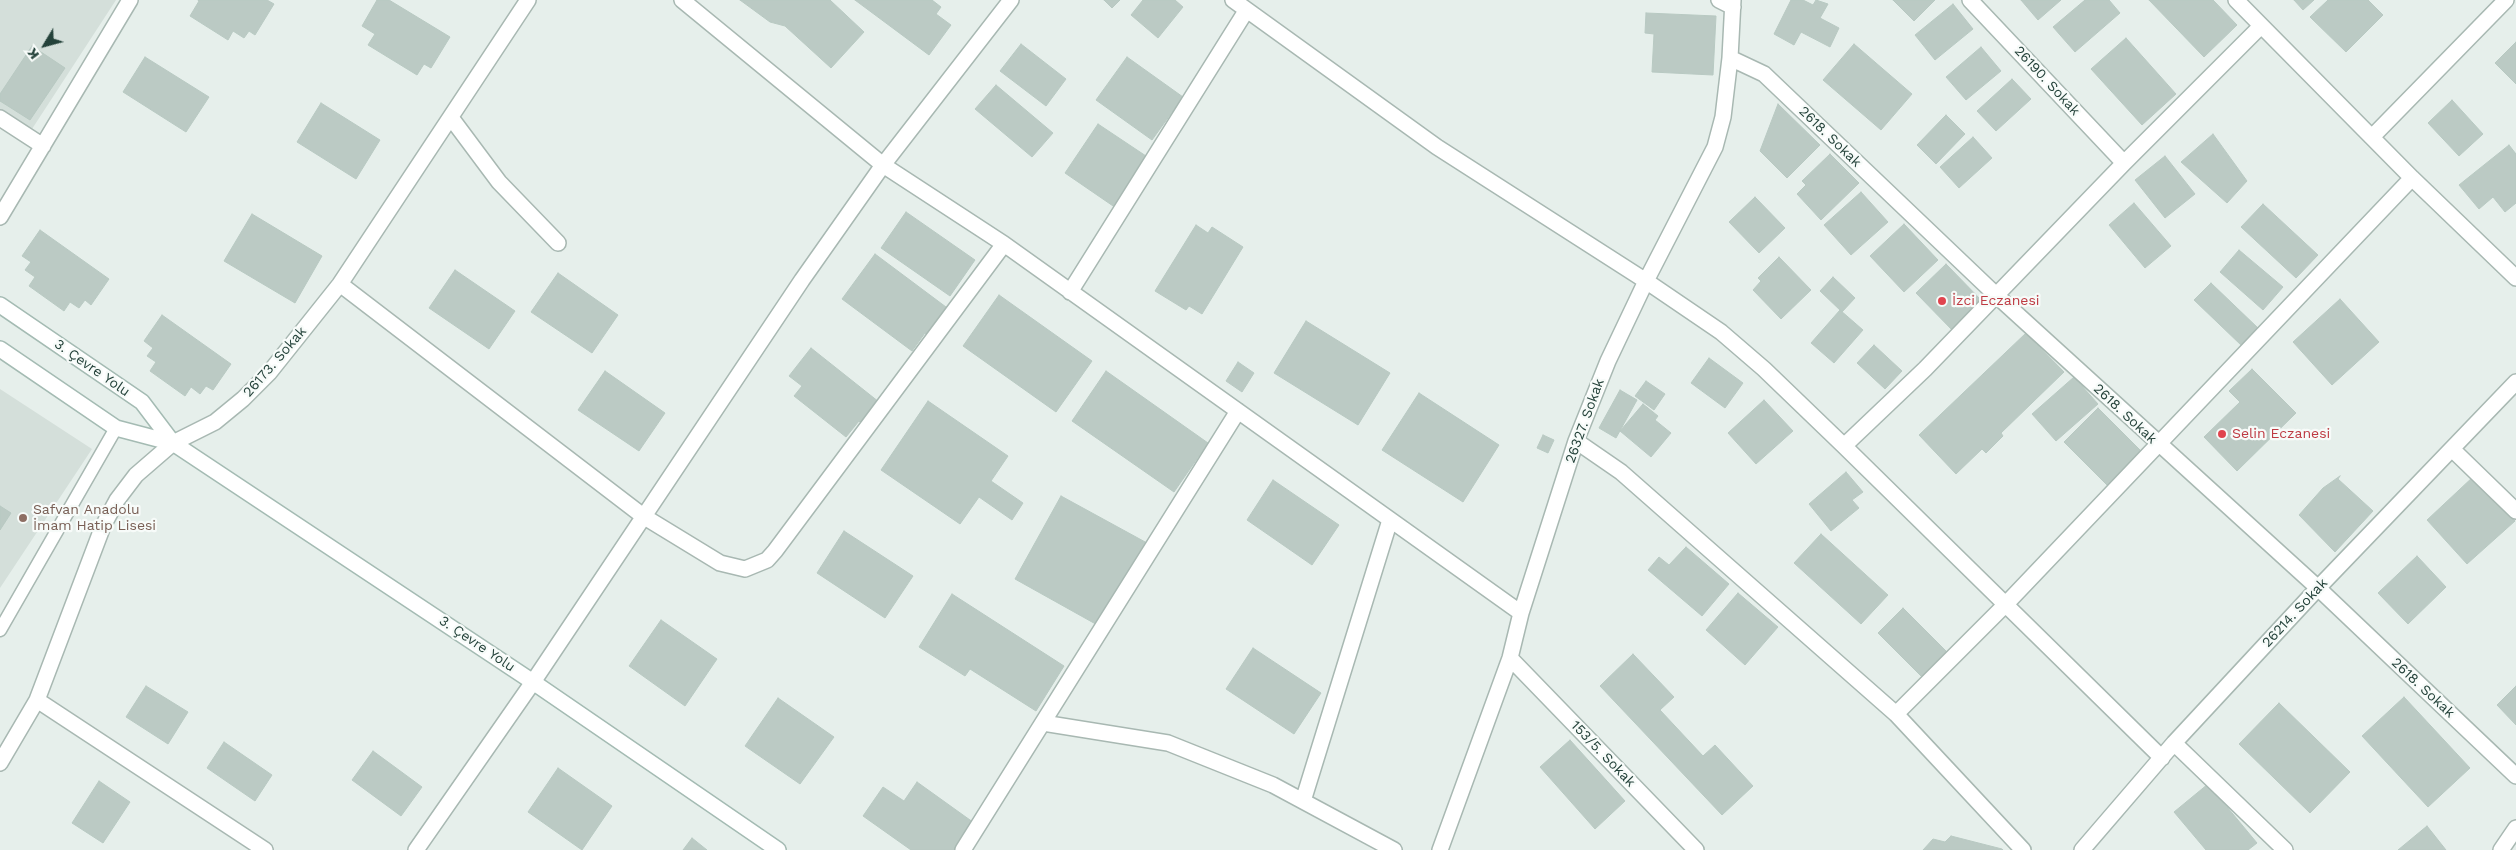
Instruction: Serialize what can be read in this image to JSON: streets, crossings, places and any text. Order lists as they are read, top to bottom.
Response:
{
  "streets": {
    "street": [
      "26190. Sokak",
      "2618. Sokak",
      "26173. Sokak",
      "3. Çevre Yolu",
      "26327. Sokak",
      "26214. Sokak",
      "153/5. Sokak"
    ]
  },
  "crossings": [
    ["2618. Sokak", "26327. Sokak"],
    ["2618. Sokak", "26214. Sokak"],
    ["26173. Sokak", "3. Çevre Yolu"],
    ["26327. Sokak", "153/5. Sokak"]
  ],
  "places": ["İzci Eczanesi", "Selin Eczanesi", "Safvan Anadolu İmam Hatip Lisesi"],
  "north": "bottom left"
}
